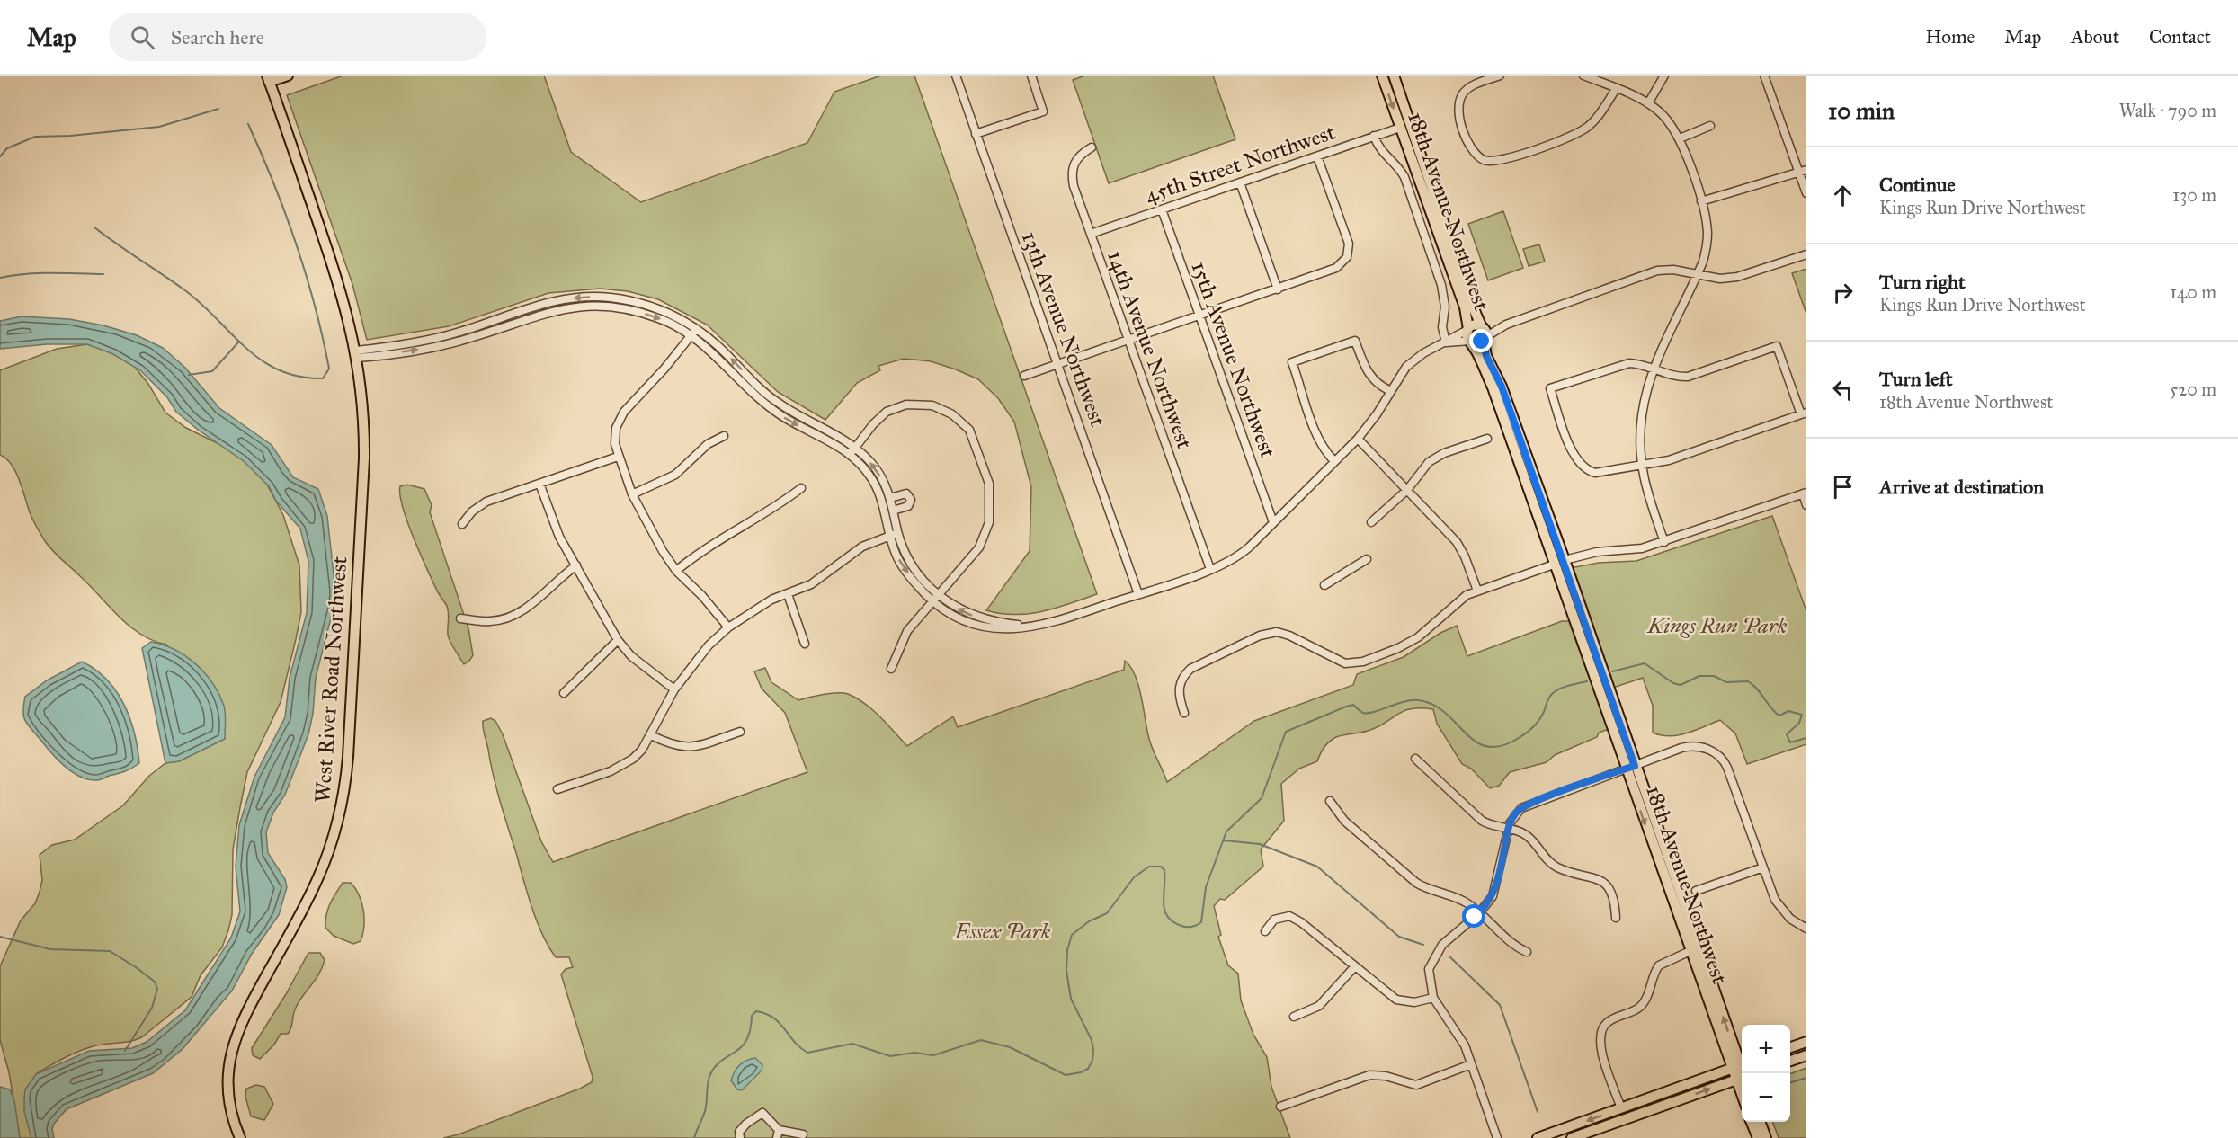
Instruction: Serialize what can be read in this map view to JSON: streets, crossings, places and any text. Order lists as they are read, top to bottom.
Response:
{
  "streets": {
    "main road": ["18th Avenue Northwest", "West River Road Northwest"],
    "street": [
      "45th Street Northwest",
      "13th Avenue Northwest",
      "14th Avenue Northwest",
      "15th Avenue Northwest"
    ]
  },
  "crossings": [
    ["45th Street Northwest", "18th Avenue Northwest"],
    ["45th Street Northwest", "14th Avenue Northwest"],
    ["45th Street Northwest", "15th Avenue Northwest"]
  ],
  "parks": ["Kings Run Park", "Essex Park"],
  "page": {
    "header": "Map",
    "search": "Search here",
    "nav": [
      "Home",
      "Map",
      "About",
      "Contact"
    ],
    "heading": ["10 min", "Walk · 790 m"],
    "list": [
      ["Continue", "Kings Run Drive Northwest", "130 m"],
      ["Turn right", "Kings Run Drive Northwest", "140 m"],
      ["Turn left", "18th Avenue Northwest", "520 m"],
      "Arrive at destination"
    ],
    "map_buttons": ["+", "−"]
  }
}
